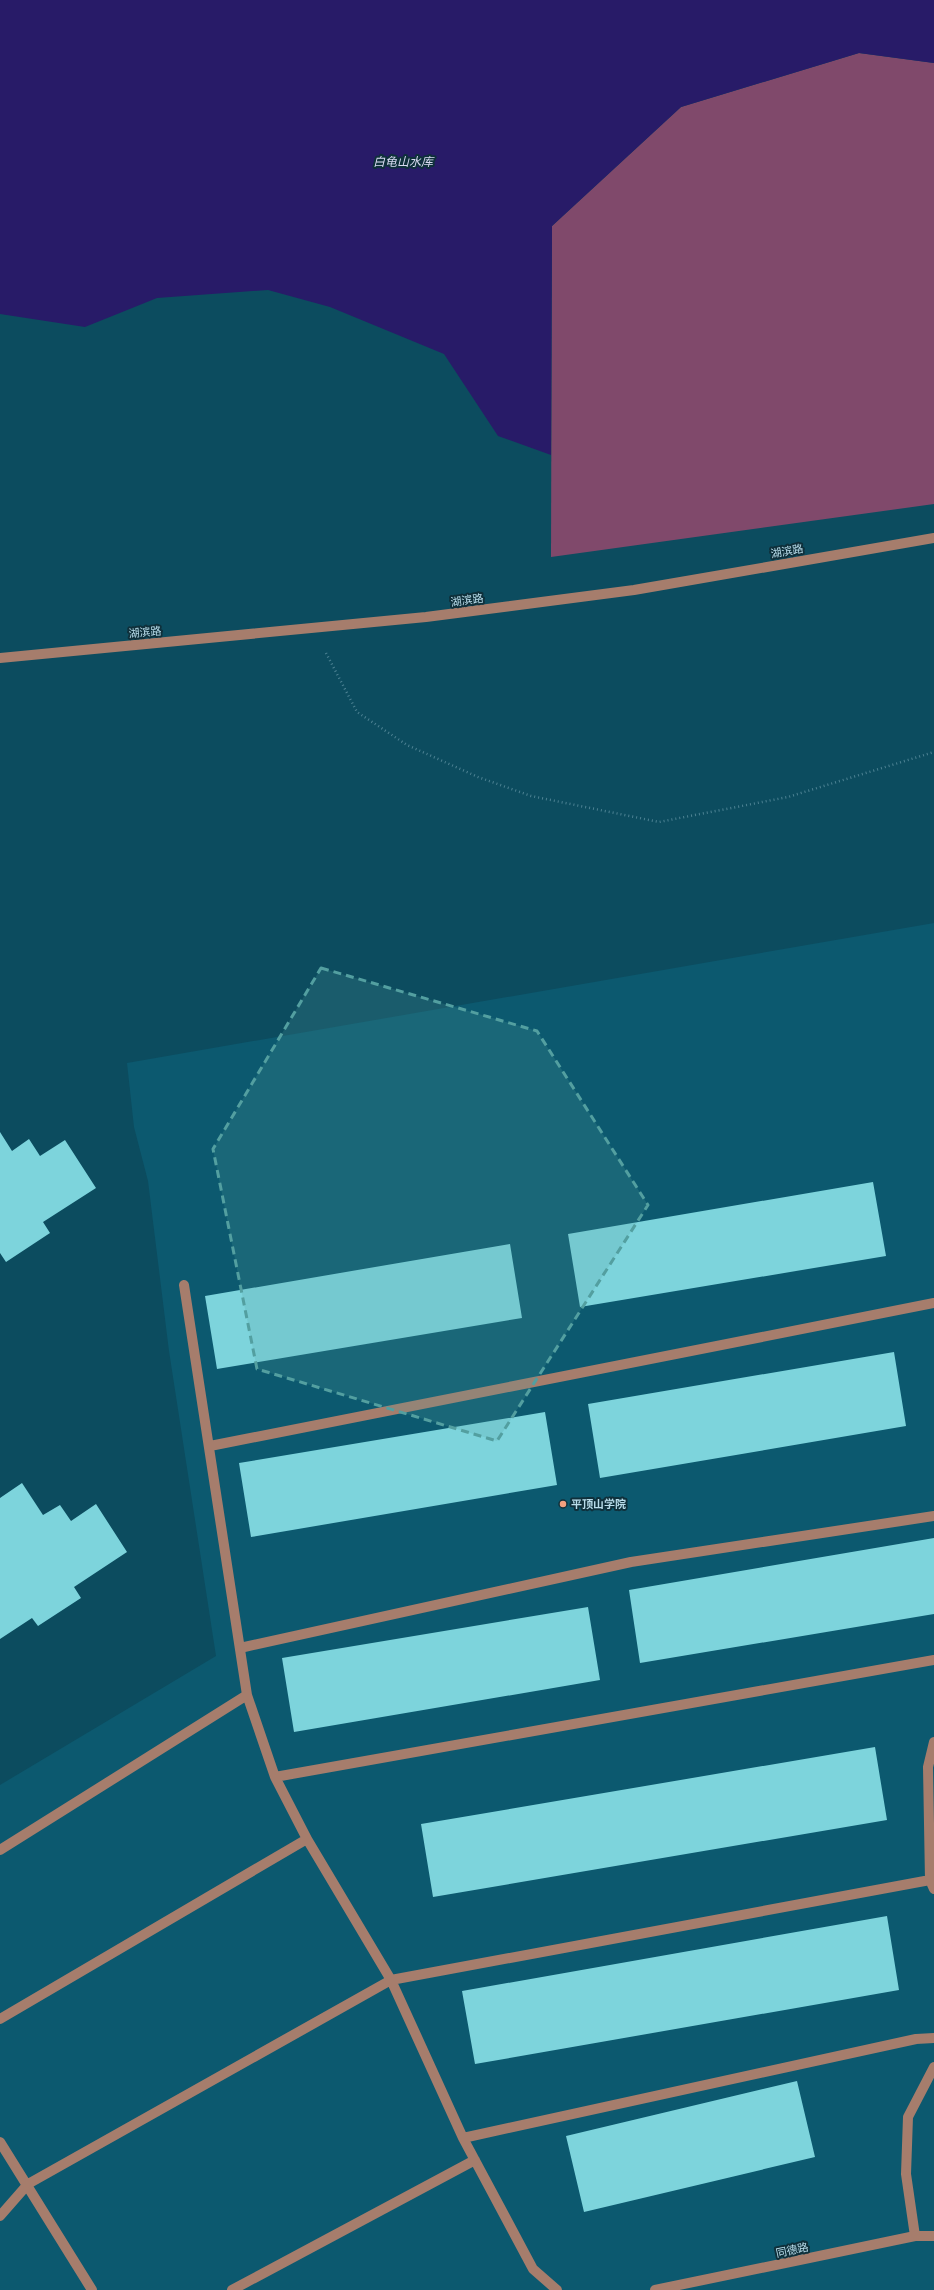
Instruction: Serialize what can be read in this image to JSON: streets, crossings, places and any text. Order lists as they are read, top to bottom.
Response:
{
  "streets": {
    "street": ["湖滨路", "同德路"]
  },
  "water": ["白龟山水库"],
  "places": ["平顶山学院"]
}
